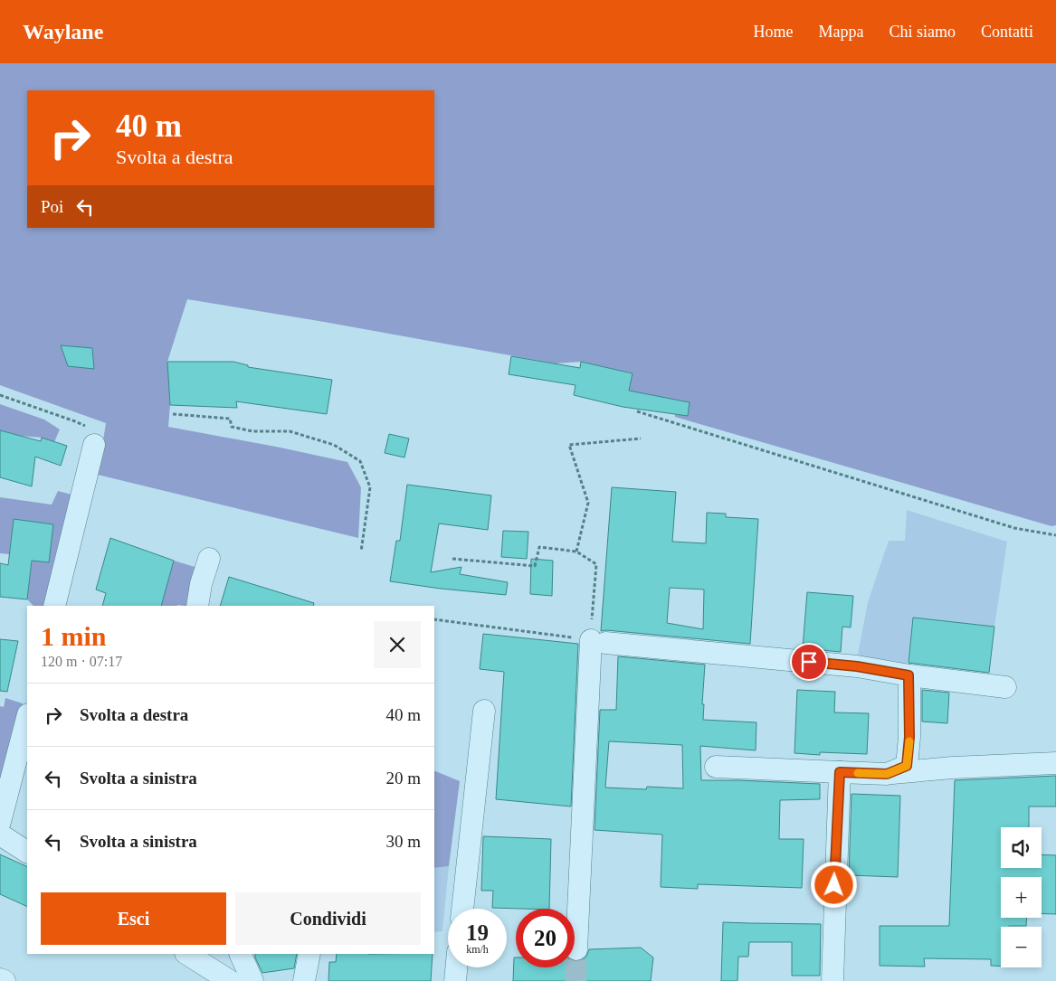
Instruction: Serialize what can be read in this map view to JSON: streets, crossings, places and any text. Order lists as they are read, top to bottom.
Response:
{
  "page": {
    "header": "Waylane",
    "nav": [
      "Home",
      "Mappa",
      "Chi siamo",
      "Contatti"
    ],
    "turn": ["40 m", "Svolta a destra"],
    "then": "Poi",
    "heading": ["1 min", "120 m · 07:17"],
    "list": [
      {
        "name": "Svolta a destra",
        "value": "40 m"
      },
      {
        "name": "Svolta a sinistra",
        "value": "20 m"
      },
      {
        "name": "Svolta a sinistra",
        "value": "30 m"
      }
    ],
    "map_buttons": ["+", "−"],
    "buttons": ["Esci", "Condividi"],
    "speed": "19 km/h",
    "limit": "20"
  }
}
